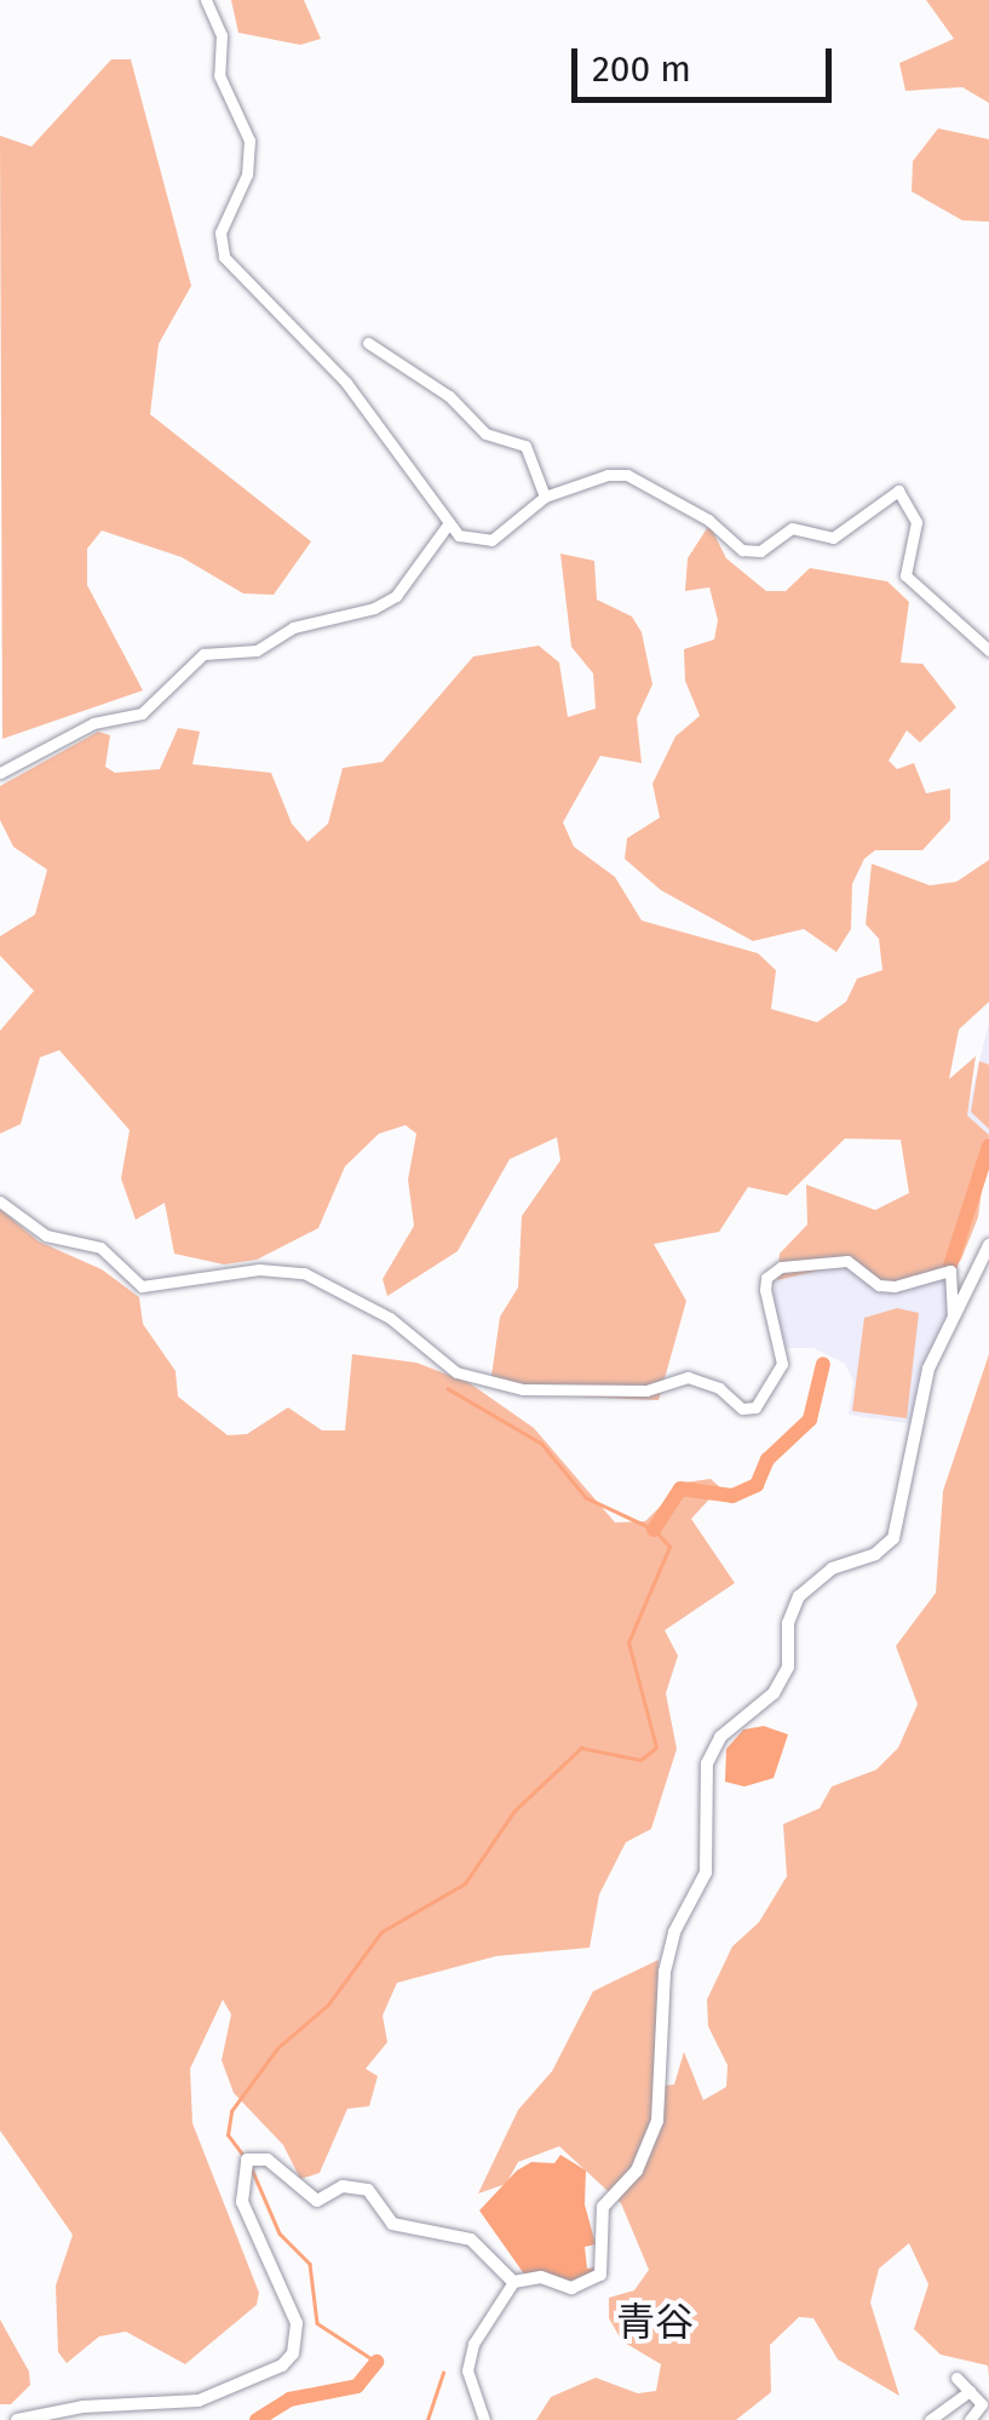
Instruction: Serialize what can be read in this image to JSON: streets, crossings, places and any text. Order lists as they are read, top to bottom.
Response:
{
  "districts": ["青谷"],
  "scale_bar": "200 m"
}
